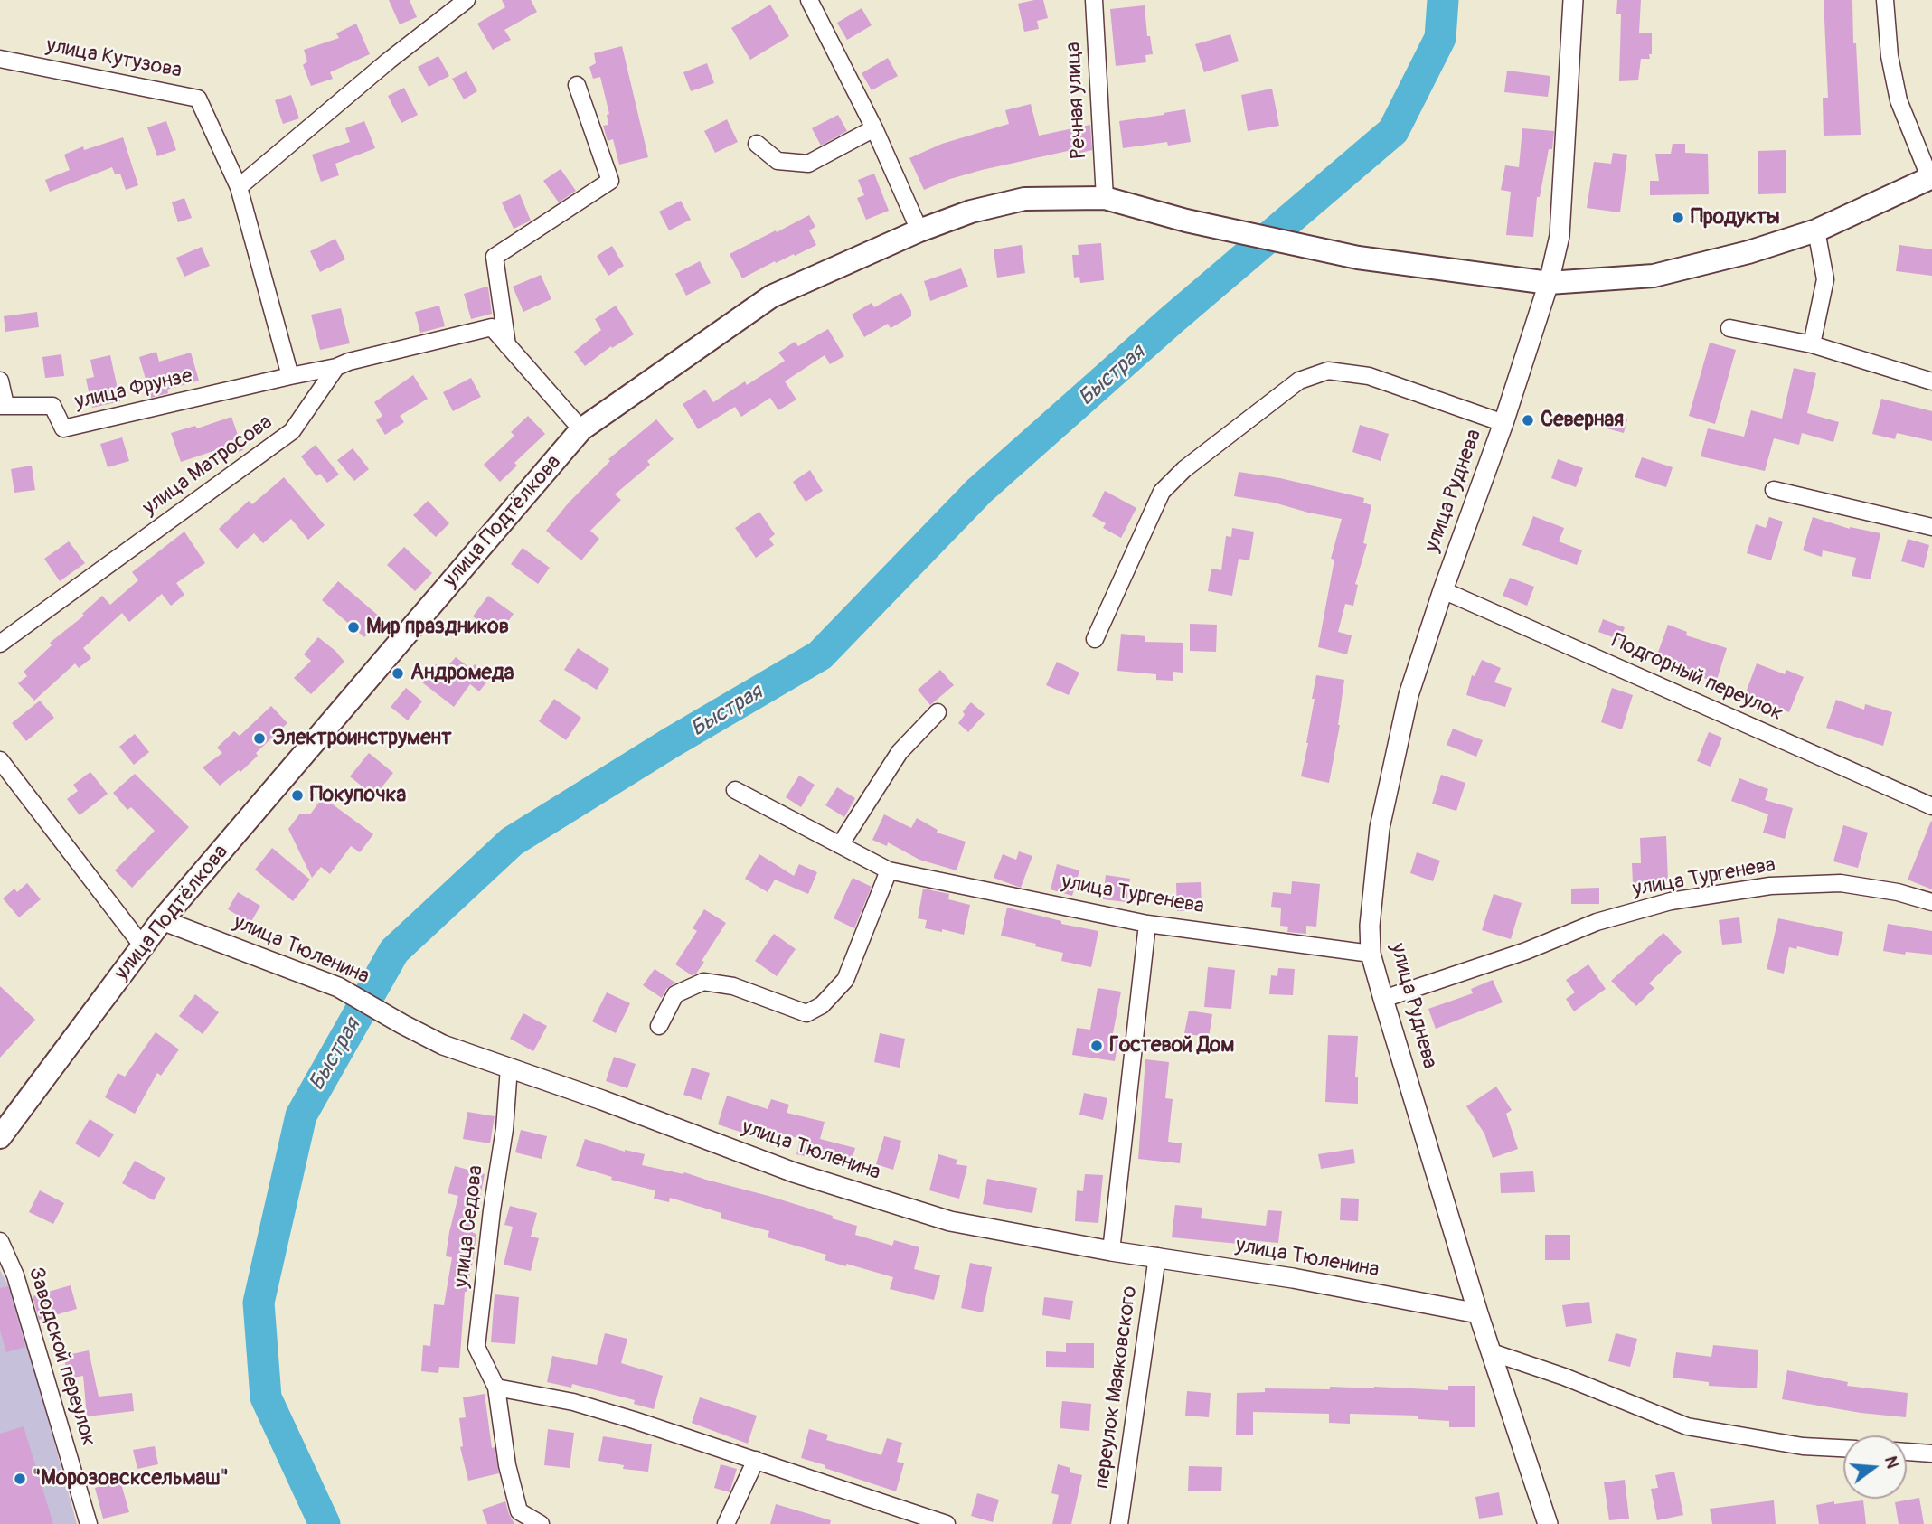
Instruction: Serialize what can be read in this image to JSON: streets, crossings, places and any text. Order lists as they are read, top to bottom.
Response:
{
  "streets": {
    "main road": ["улица Подтёлкова"],
    "street": [
      "улица Кутузова",
      "Речная улица",
      "улица Фрунзе",
      "улица Матросова",
      "улица Руднева",
      "Подгорный переулок",
      "улица Тургенева",
      "улица Тюленина",
      "улица Седова",
      "Заводской переулок",
      "переулок Маяковского"
    ]
  },
  "crossings": [
    ["улица Кутузова", "улица Фрунзе"],
    ["Речная улица", "улица Подтёлкова"],
    ["улица Руднева", "улица Подтёлкова"],
    ["улица Руднева", "Подгорный переулок"],
    ["улица Руднева", "улица Тургенева"],
    ["улица Руднева", "улица Тюленина"],
    ["улица Подтёлкова", "улица Тюленина"],
    ["улица Тюленина", "улица Седова"],
    ["улица Тюленина", "переулок Маяковского"]
  ],
  "water": ["Быстрая"],
  "places": [
    "Продукты",
    "Северная",
    "Мир праздников",
    "Андромеда",
    "Электроинструмент",
    "Покупочка",
    "Гостевой Дом",
    "\"Морозовсксельмаш\""
  ],
  "north": "right"
}
